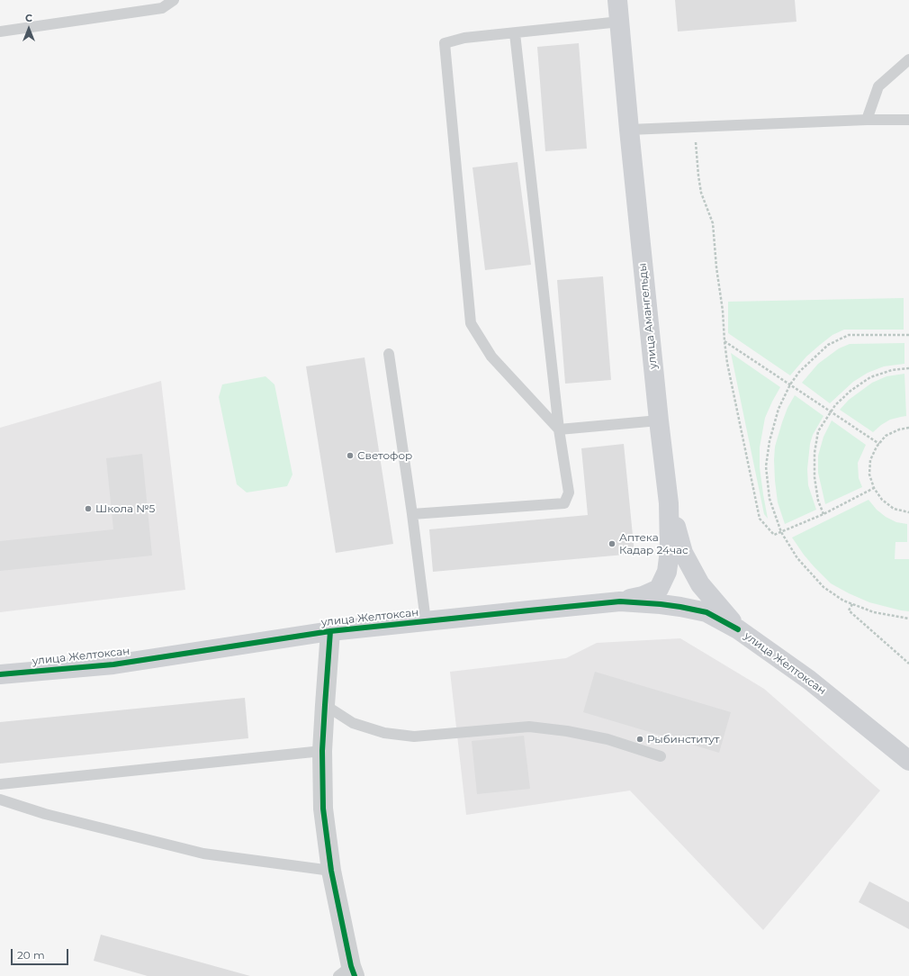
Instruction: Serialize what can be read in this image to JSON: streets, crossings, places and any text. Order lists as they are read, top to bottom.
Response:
{
  "streets": {
    "street": ["улица Амангельды", "улица Желтоксан"]
  },
  "crossings": [
    ["улица Амангельды", "улица Желтоксан"]
  ],
  "places": [
    "Светофор",
    "Школа №5",
    "Аптека Кадар 24час",
    "Рыбинститут"
  ],
  "scale_bar": "20 m",
  "north": "top"
}
